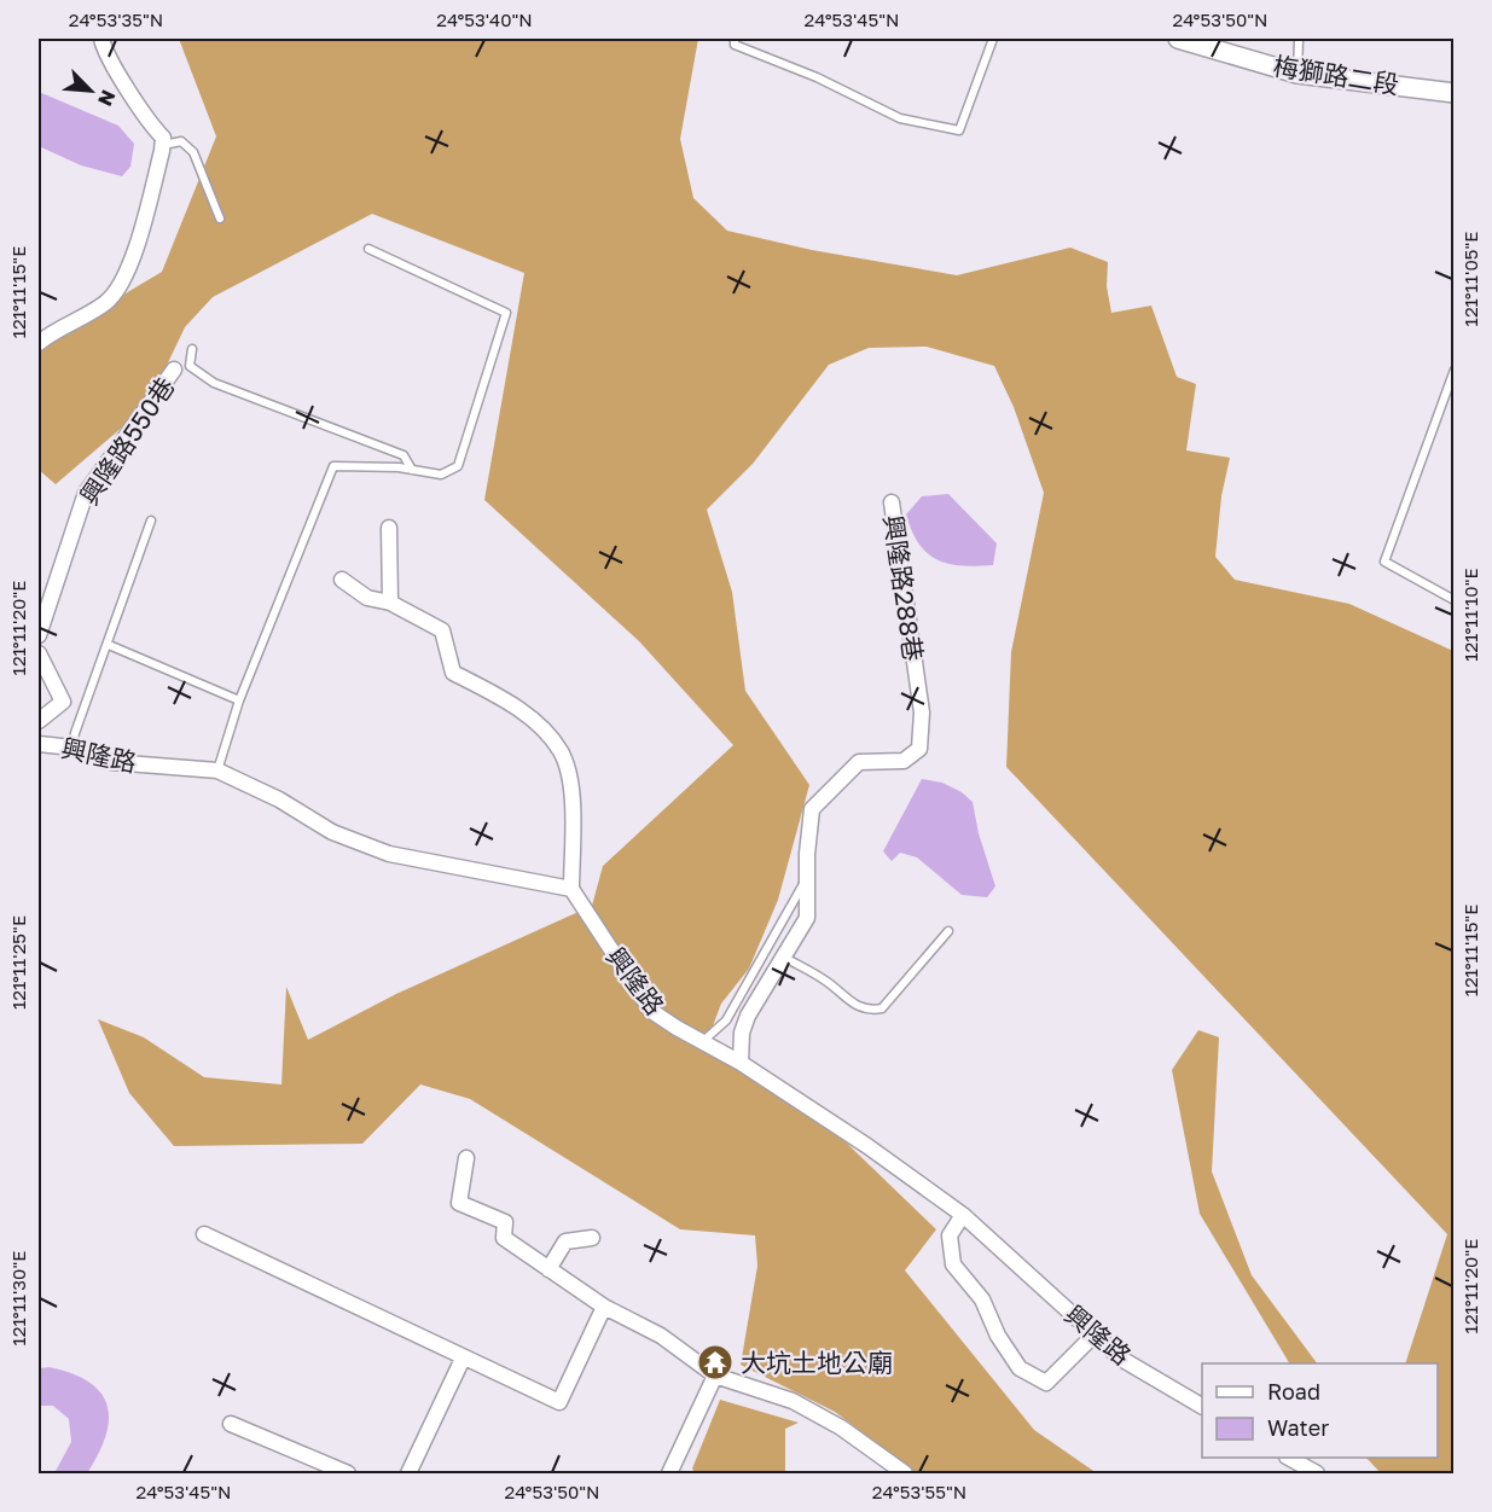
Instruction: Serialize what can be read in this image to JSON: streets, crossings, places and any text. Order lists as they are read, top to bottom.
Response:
{
  "streets": {
    "street": [
      "梅獅路二段",
      "興隆路550巷",
      "興隆路288巷",
      "興隆路"
    ]
  },
  "crossings": [
    ["興隆路288巷", "興隆路"]
  ],
  "places": {
    "temple": ["大坑土地公廟"]
  },
  "legend": ["Road", "Water"],
  "north": "bottom right",
  "coordinates": [
    "24°53'35\"N",
    "24°53'40\"N",
    "24°53'45\"N",
    "24°53'50\"N",
    "121°11'05\"E",
    "121°11'15\"E",
    "121°11'10\"E",
    "121°11'20\"E",
    "121°11'25\"E",
    "121°11'30\"E",
    "24°53'55\"N"
  ]
}
